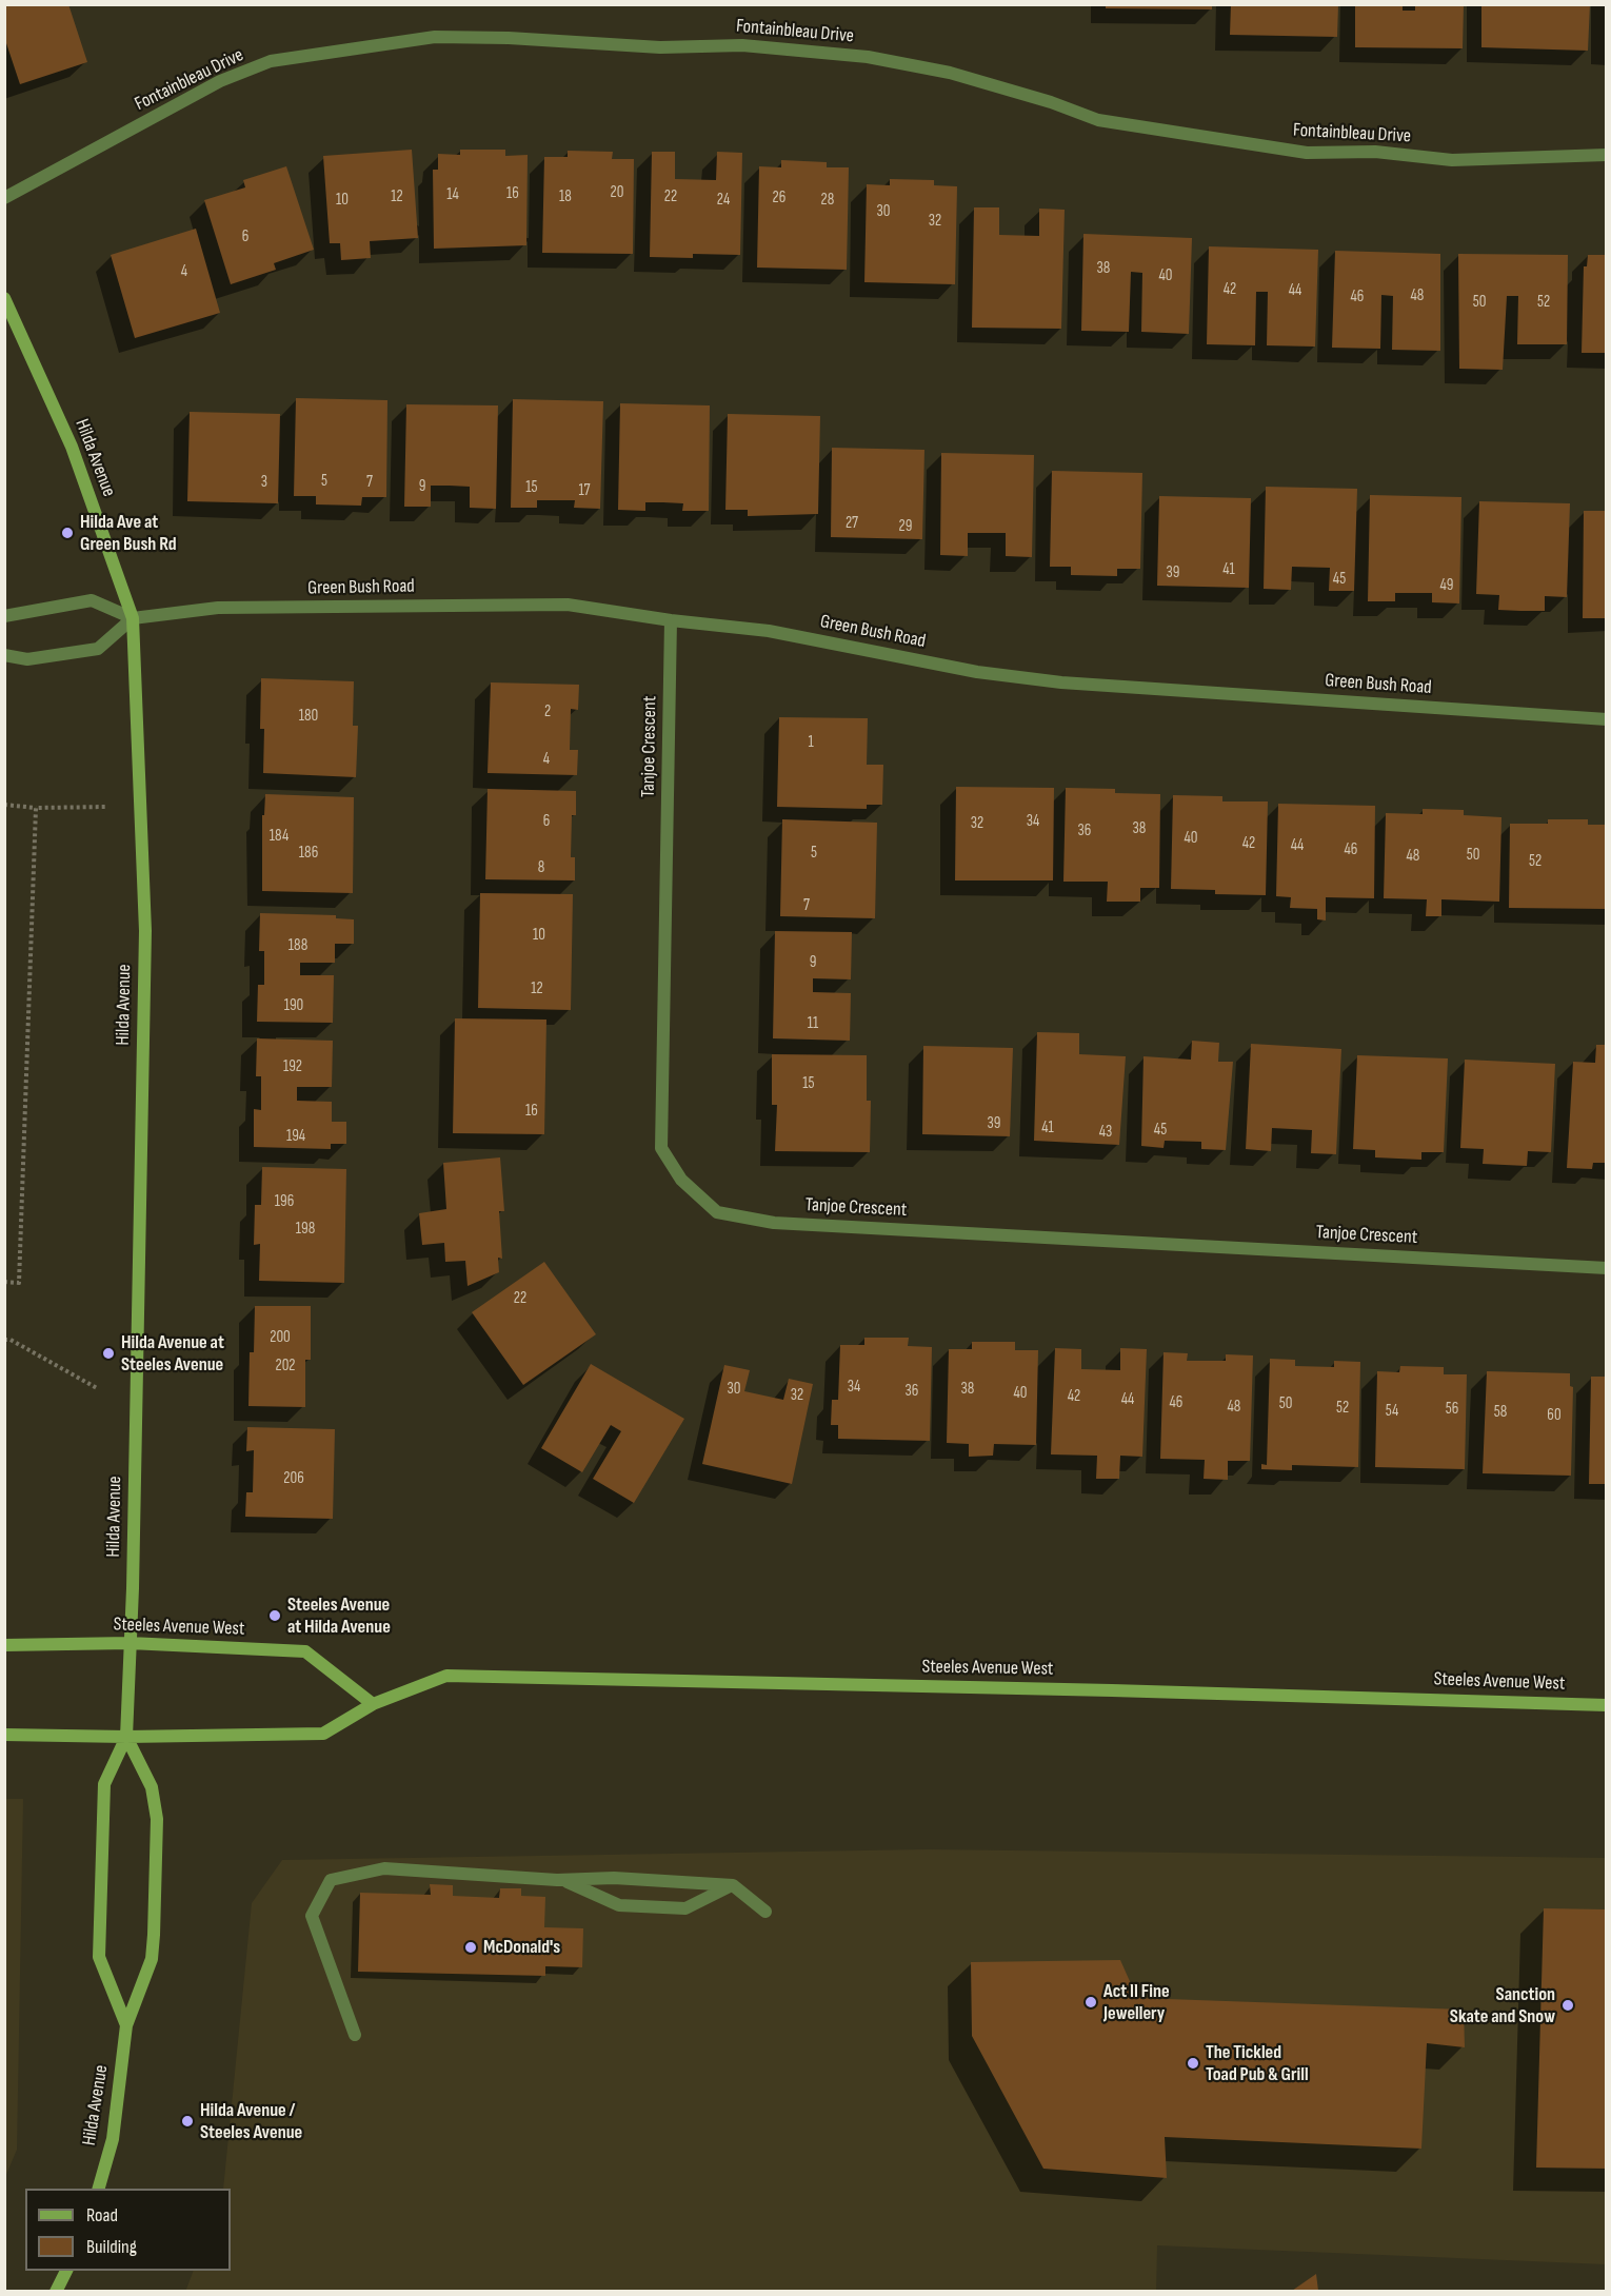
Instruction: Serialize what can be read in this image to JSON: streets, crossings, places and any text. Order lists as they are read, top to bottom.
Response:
{
  "streets": {
    "street": [
      "Fontainbleau Drive",
      "Hilda Avenue",
      "Green Bush Road",
      "Tanjoe Crescent",
      "Steeles Avenue West"
    ]
  },
  "crossings": [
    ["Hilda Avenue", "Green Bush Road"],
    ["Hilda Avenue", "Steeles Avenue West"],
    ["Green Bush Road", "Tanjoe Crescent"]
  ],
  "places": [
    "Hilda Ave at Green Bush Rd",
    "Hilda Avenue at Steeles Avenue",
    "Steeles Avenue at Hilda Avenue",
    "McDonald's",
    "Act II Fine Jewellery",
    "Sanction Skate and Snow",
    "The Tickled Toad Pub & Grill",
    "Hilda Avenue / Steeles Avenue"
  ],
  "house_numbers": [
    "20",
    "16",
    "14",
    "12",
    "18",
    "22",
    "26",
    "10",
    "24",
    "28",
    "30",
    "32",
    "6",
    "38",
    "4",
    "40",
    "42",
    "44",
    "48",
    "46",
    "50",
    "52",
    "5",
    "3",
    "7",
    "9",
    "15",
    "17",
    "27",
    "29",
    "41",
    "39",
    "45",
    "49",
    "2",
    "180",
    "1",
    "4",
    "6",
    "34",
    "32",
    "38",
    "36",
    "184",
    "40",
    "42",
    "44",
    "46",
    "186",
    "5",
    "50",
    "48",
    "52",
    "8",
    "7",
    "10",
    "188",
    "9",
    "12",
    "190",
    "11",
    "192",
    "15",
    "16",
    "39",
    "41",
    "45",
    "43",
    "194",
    "196",
    "198",
    "22",
    "200",
    "202",
    "34",
    "30",
    "38",
    "36",
    "40",
    "32",
    "42",
    "44",
    "46",
    "50",
    "48",
    "52",
    "56",
    "54",
    "58",
    "60",
    "206"
  ],
  "legend": ["Road", "Building"]
}
